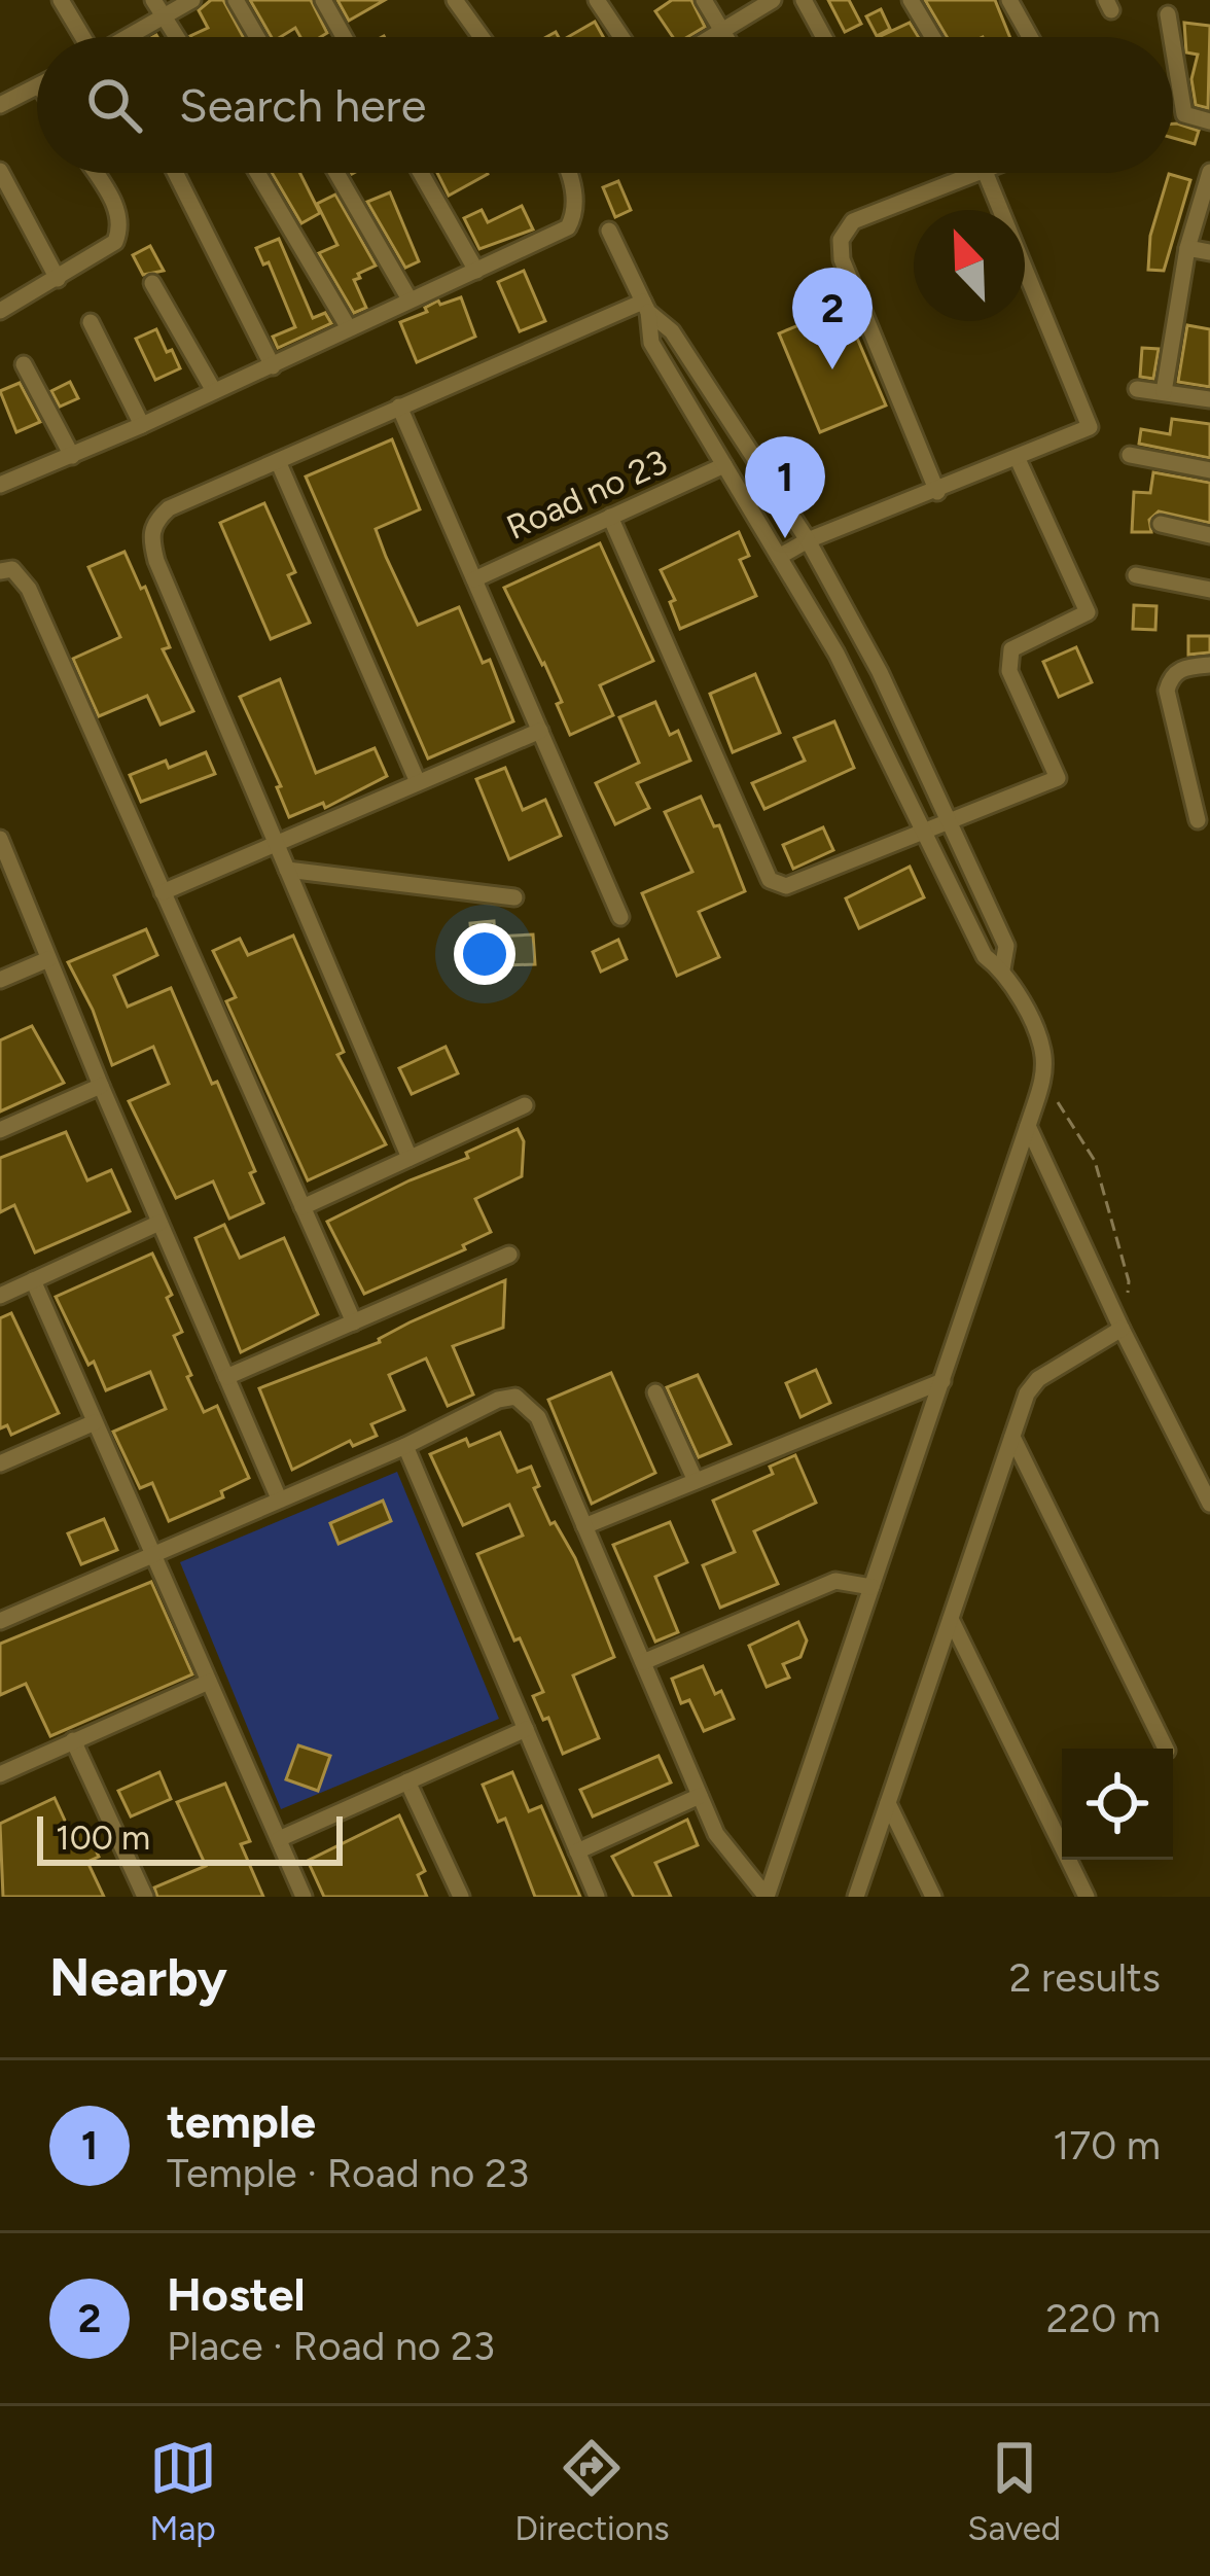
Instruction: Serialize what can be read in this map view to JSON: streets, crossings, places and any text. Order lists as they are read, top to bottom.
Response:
{
  "streets": {
    "street": ["Road no 23"]
  },
  "scale_bar": "100 m",
  "north": "top left",
  "page": {
    "search": "Search here",
    "pins": ["2", "1"],
    "scale": "100 m",
    "heading": ["Nearby", "2 results"],
    "list": [
      {
        "mark": "1",
        "name": "temple",
        "note": "Temple · Road no 23",
        "value": "170 m"
      },
      {
        "mark": "2",
        "name": "Hostel",
        "note": "Place · Road no 23",
        "value": "220 m"
      }
    ],
    "nav": ["Map", "Directions", "Saved"]
  }
}
